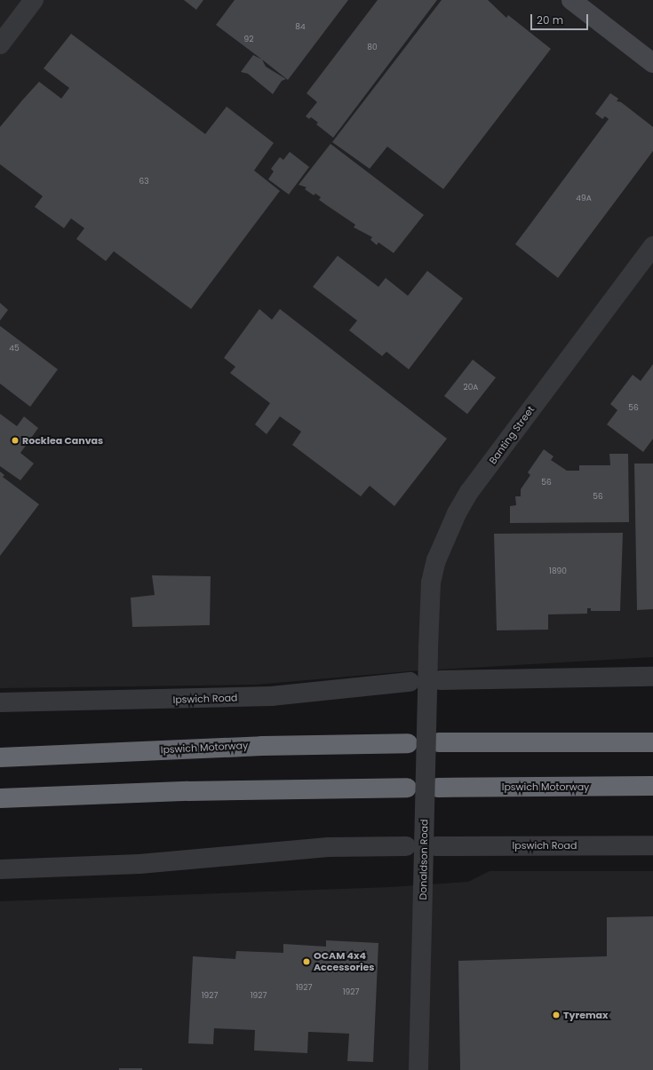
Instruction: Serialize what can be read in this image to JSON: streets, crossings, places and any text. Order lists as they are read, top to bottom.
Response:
{
  "streets": {
    "highway": ["Ipswich Motorway"],
    "street": ["Banting Street", "Ipswich Road", "Donaldson Road"]
  },
  "crossings": [
    ["Banting Street", "Donaldson Road"]
  ],
  "places": ["Rocklea Canvas", "OCAM 4x4 Accessories", "Tyremax"],
  "house_numbers": [
    "84",
    "92",
    "80",
    "63",
    "49A",
    "45",
    "20A",
    "56",
    "56",
    "56",
    "1890",
    "1927",
    "1927",
    "1927",
    "1927"
  ],
  "scale_bar": "20 m"
}
